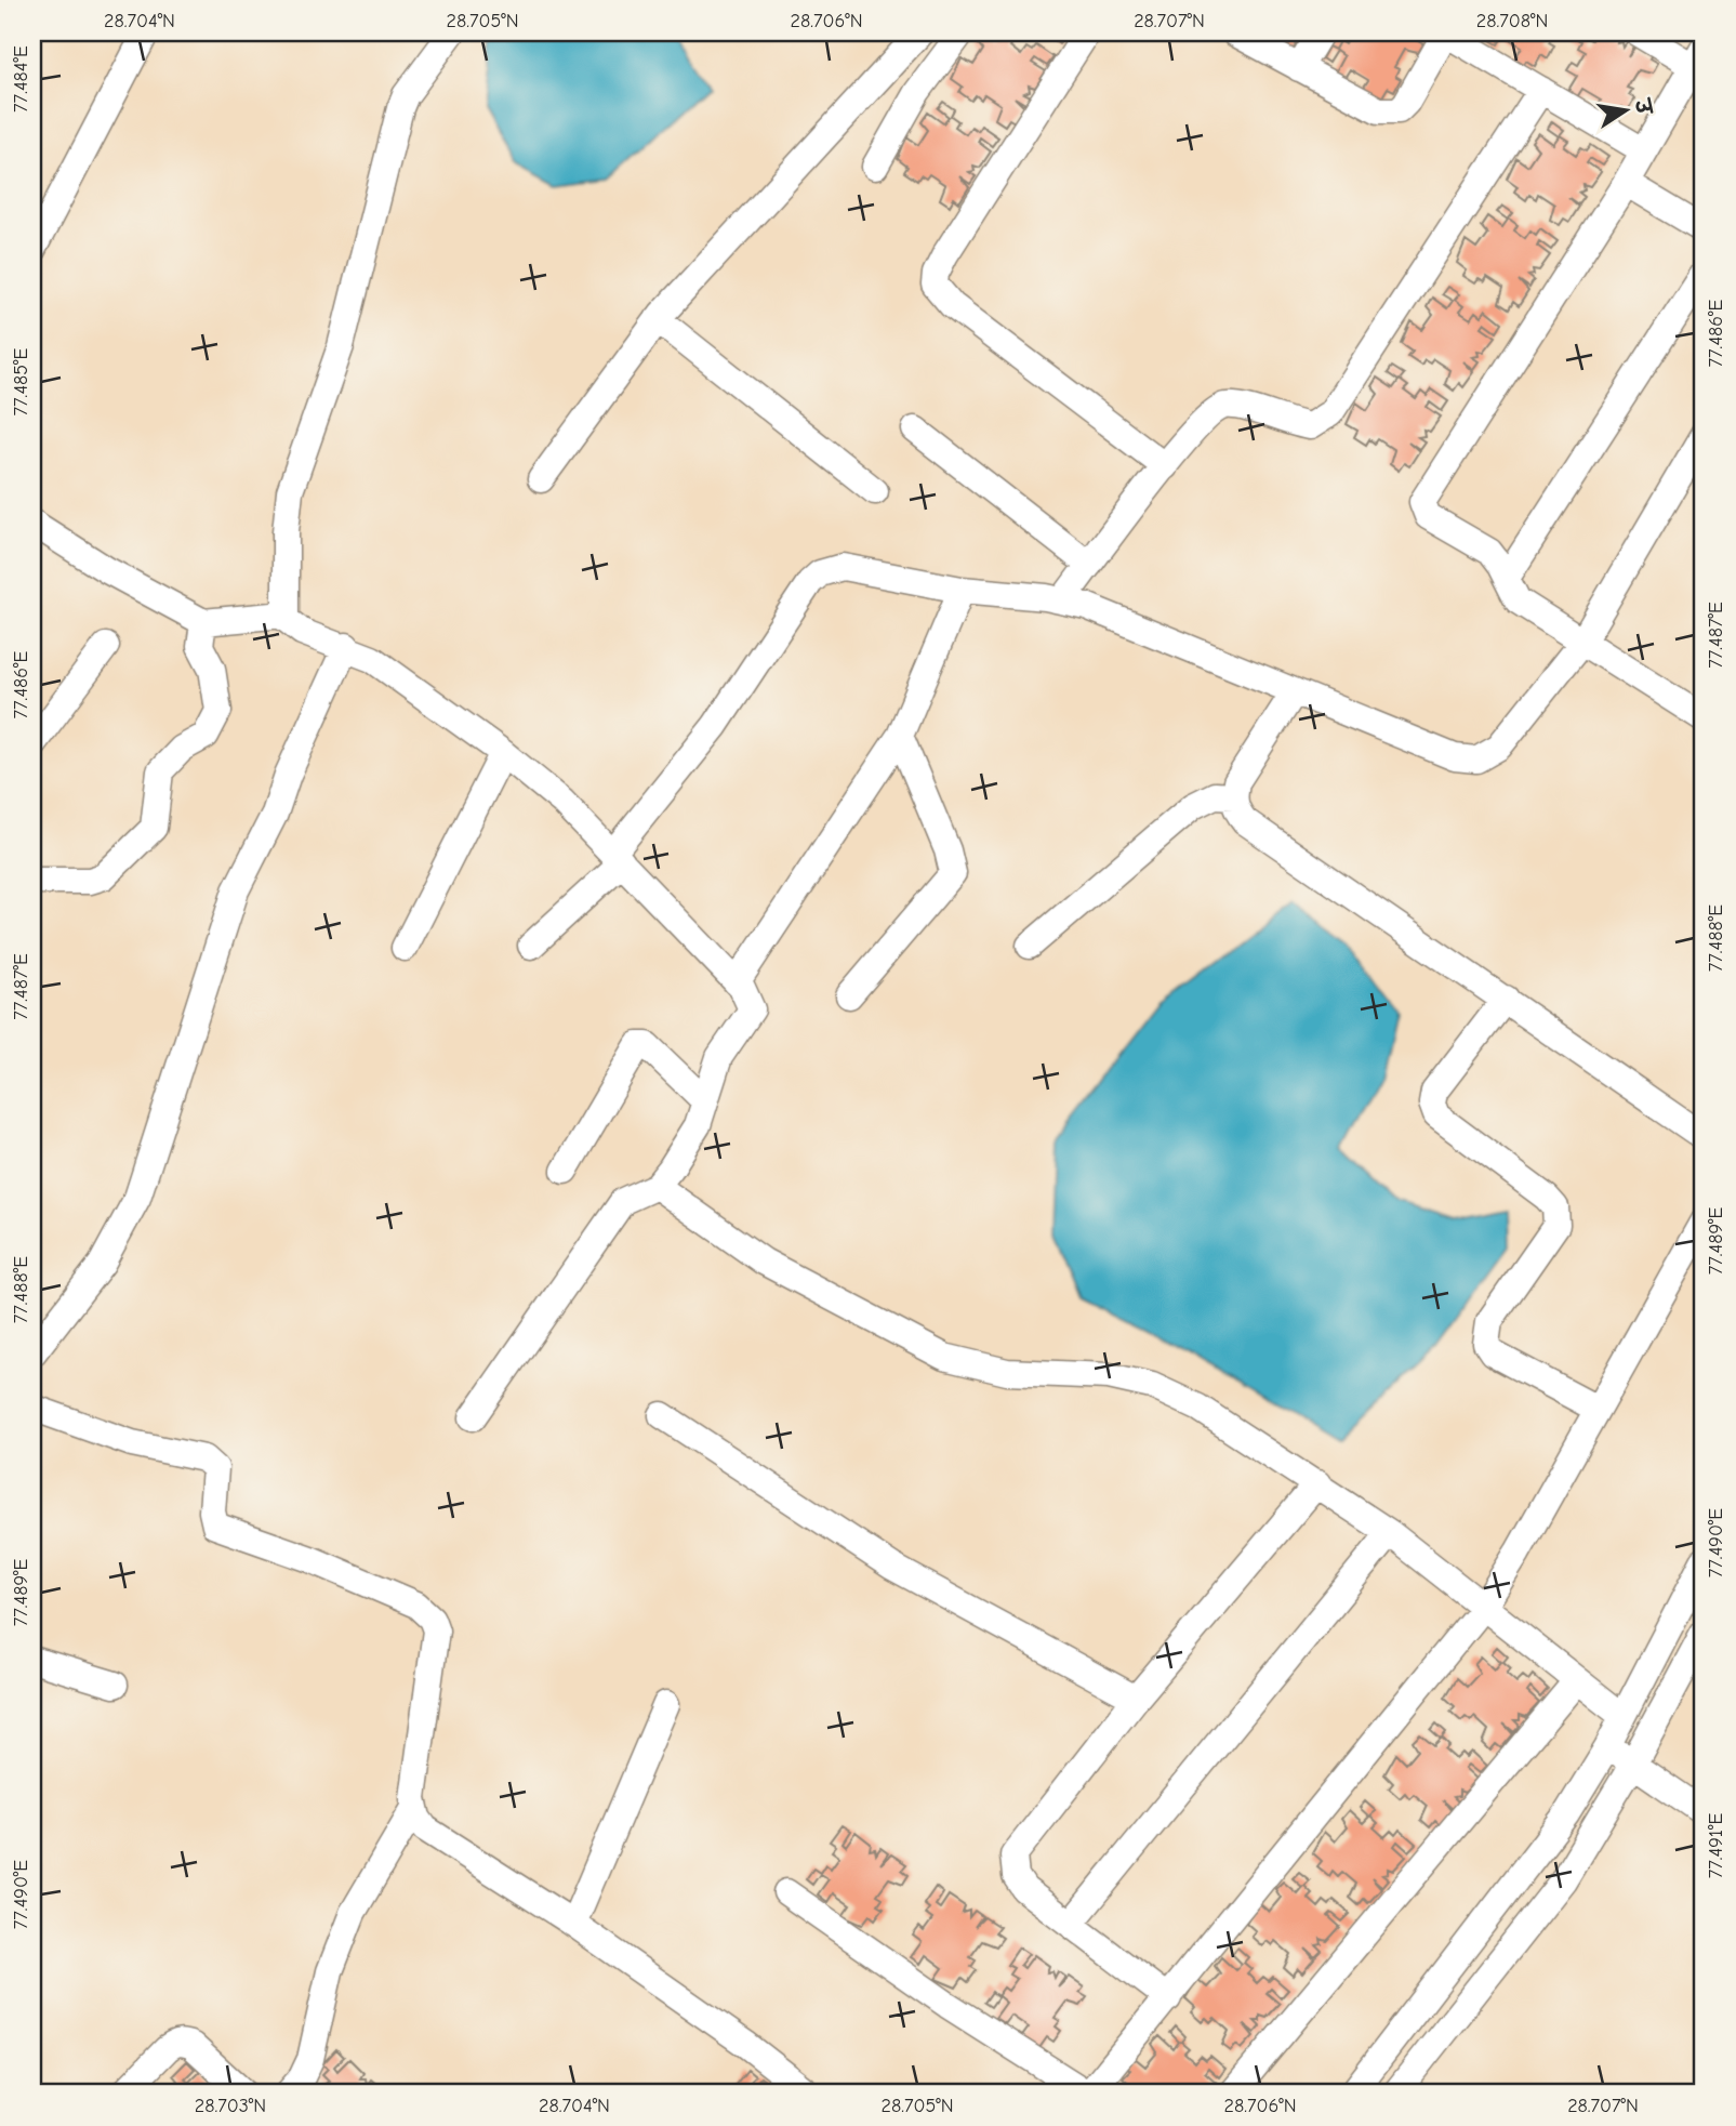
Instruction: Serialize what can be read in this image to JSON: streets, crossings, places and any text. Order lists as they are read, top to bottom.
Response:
{
  "north": "right",
  "coordinates": [
    "28.704°N",
    "28.705°N",
    "28.706°N",
    "28.707°N",
    "28.708°N",
    "77.484°E",
    "77.486°E",
    "77.485°E",
    "77.487°E",
    "77.488°E",
    "77.489°E",
    "77.490°E",
    "77.491°E",
    "28.703°N"
  ]
}
